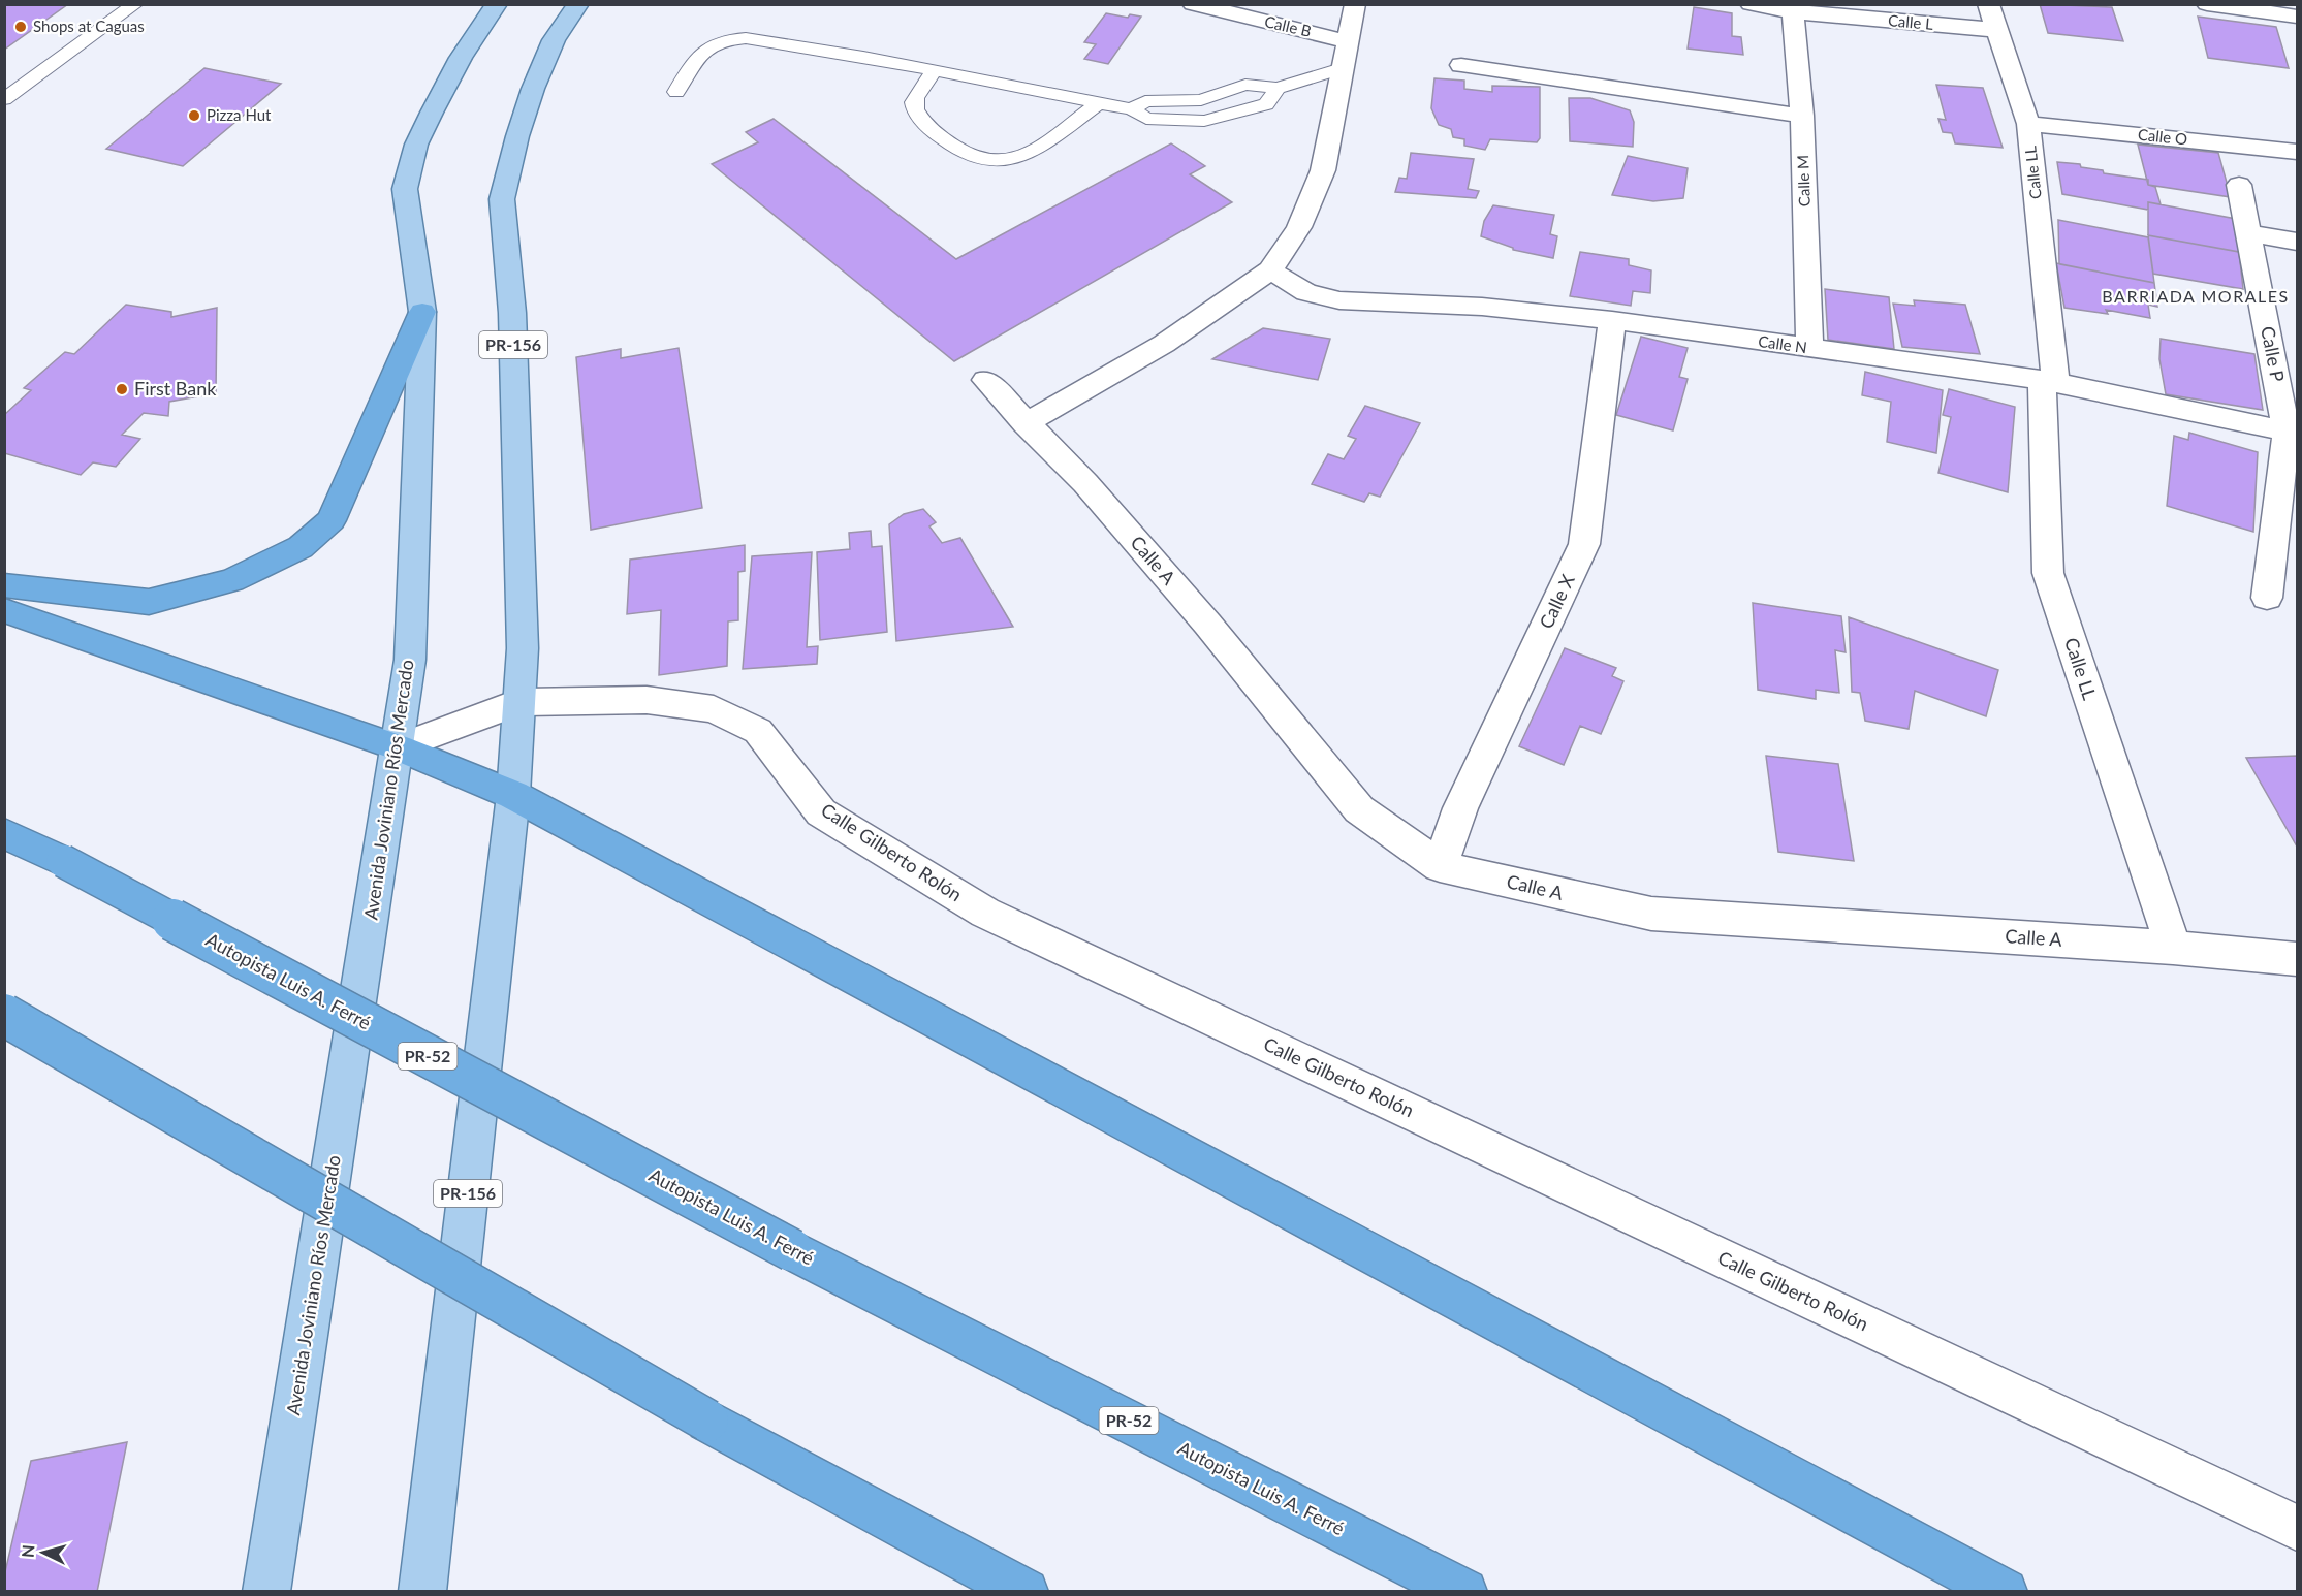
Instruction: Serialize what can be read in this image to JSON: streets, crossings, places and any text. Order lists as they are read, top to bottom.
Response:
{
  "streets": {
    "highway": ["Autopista Luis A. Ferré", "PR-52"],
    "main road": ["PR-156", "Avenida Joviniano Ríos Mercado"],
    "street": [
      "Calle L",
      "Calle B",
      "Calle O",
      "Calle LL",
      "Calle M",
      "Calle N",
      "Calle P",
      "Calle A",
      "Calle X",
      "Calle Gilberto Rolón"
    ]
  },
  "crossings": [
    ["Calle L", "Calle LL"],
    ["Calle L", "Calle M"],
    ["Calle O", "Calle LL"],
    ["Calle LL", "Calle N"],
    ["Calle LL", "Calle A"],
    ["Calle M", "Calle N"],
    ["PR-156", "Calle Gilberto Rolón"],
    ["Calle N", "Calle P"],
    ["Calle N", "Calle X"],
    ["Calle A", "Calle X"],
    ["Avenida Joviniano Ríos Mercado", "Calle Gilberto Rolón"]
  ],
  "districts": ["BARRIADA MORALES"],
  "places": ["Shops at Caguas", "Pizza Hut", "First Bank"],
  "north": "left"
}
